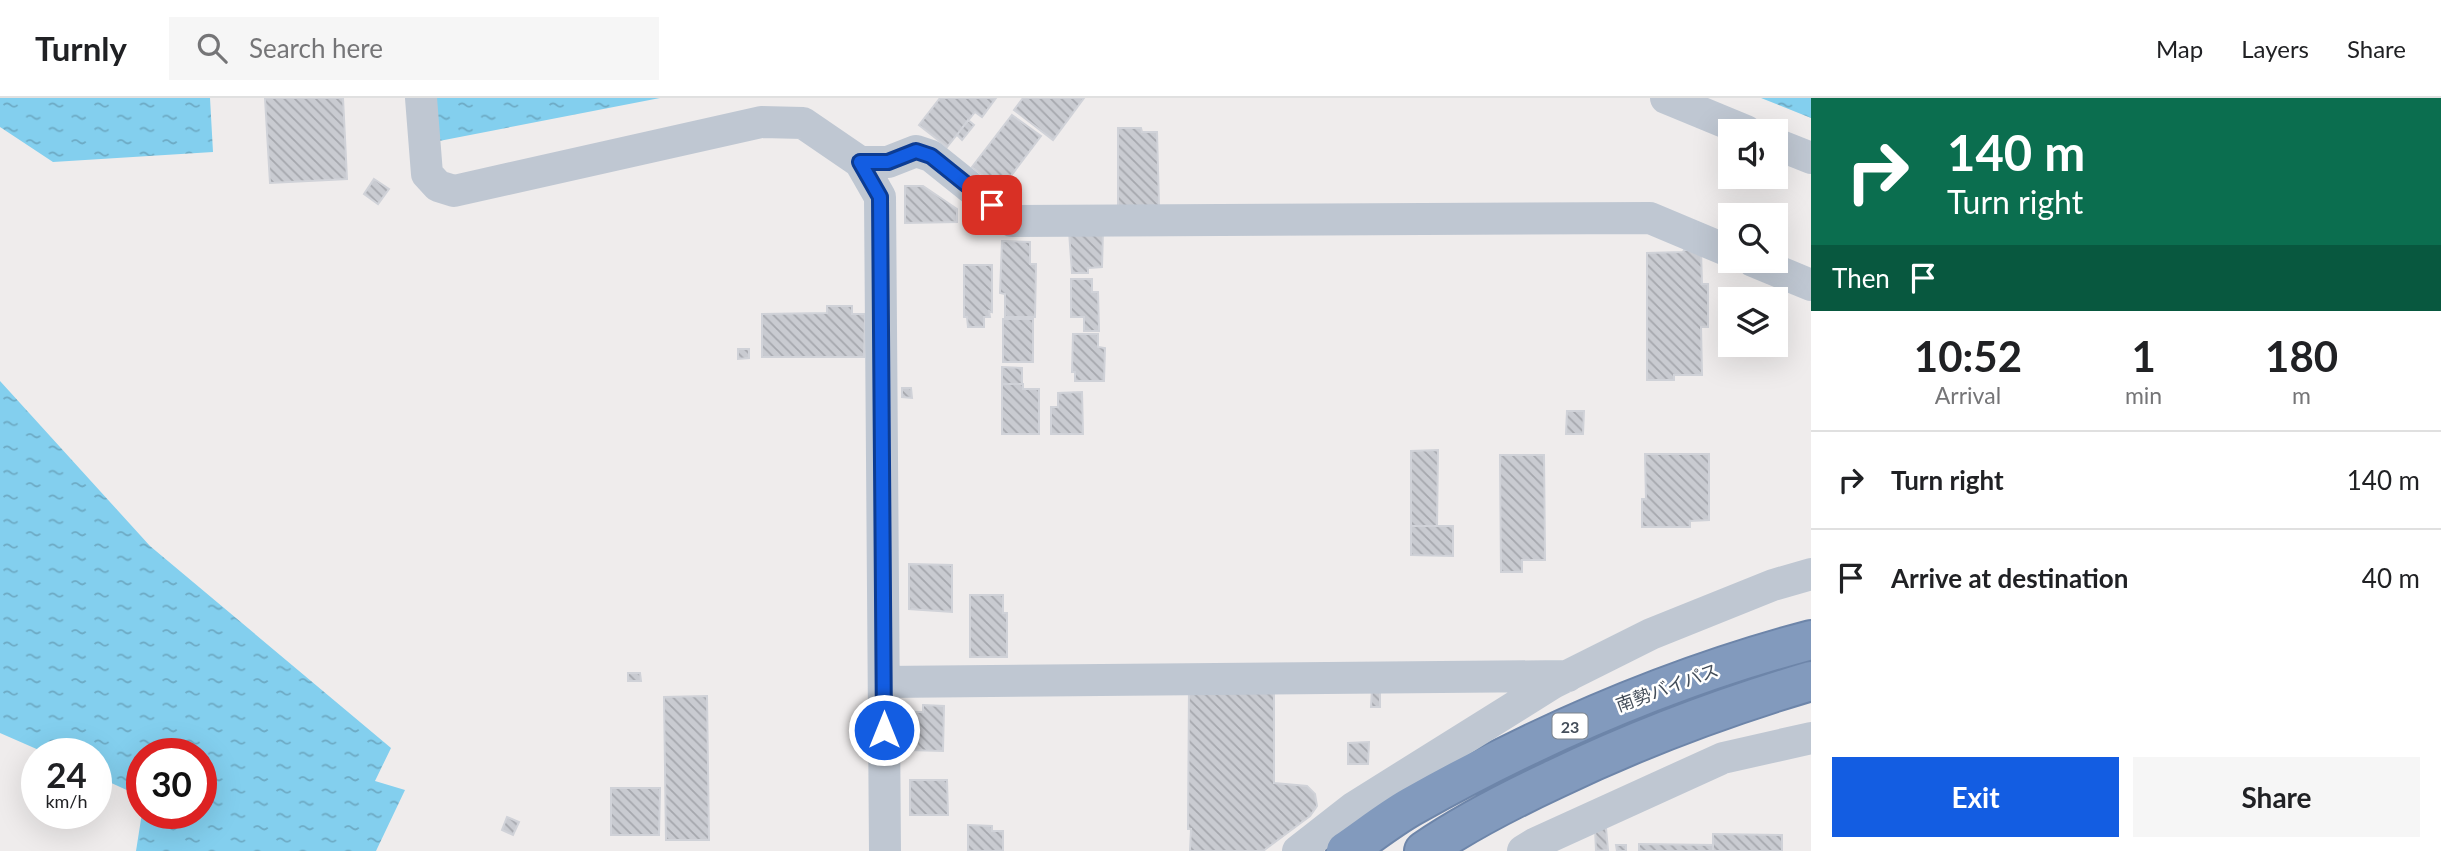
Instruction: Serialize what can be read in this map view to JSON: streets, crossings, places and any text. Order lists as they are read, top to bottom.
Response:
{
  "streets": {
    "highway": ["南勢バイパス", "23"]
  },
  "page": {
    "header": "Turnly",
    "search": "Search here",
    "nav": ["Map", "Layers", "Share"],
    "turn": ["140 m", "Turn right"],
    "then": "Then",
    "eta": [
      "10:52",
      "Arrival",
      "1",
      "min",
      "180",
      "m"
    ],
    "list": [
      {
        "name": "Turn right",
        "value": "140 m"
      },
      {
        "name": "Arrive at destination",
        "value": "40 m"
      }
    ],
    "speed": "24 km/h",
    "limit": "30",
    "buttons": ["Exit", "Share"]
  }
}
